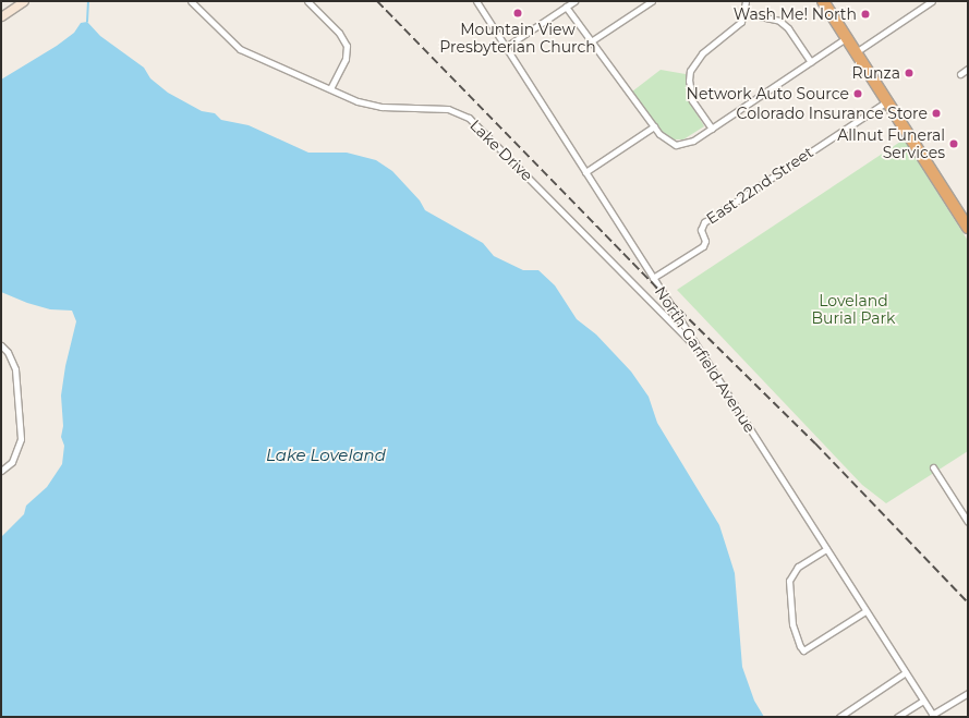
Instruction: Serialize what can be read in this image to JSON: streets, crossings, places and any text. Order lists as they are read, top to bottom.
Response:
{
  "streets": {
    "street": ["Lake Drive", "East 22nd Street", "North Garfield Avenue"]
  },
  "crossings": [
    ["Lake Drive", "North Garfield Avenue"],
    ["East 22nd Street", "North Garfield Avenue"]
  ],
  "water": ["Lake Loveland"],
  "parks": ["Loveland Burial Park"],
  "places": [
    "Mountain View Presbyterian Church",
    "Wash Me! North",
    "Runza",
    "Network Auto Source",
    "Colorado Insurance Store",
    "Allnut Funeral Services"
  ]
}
